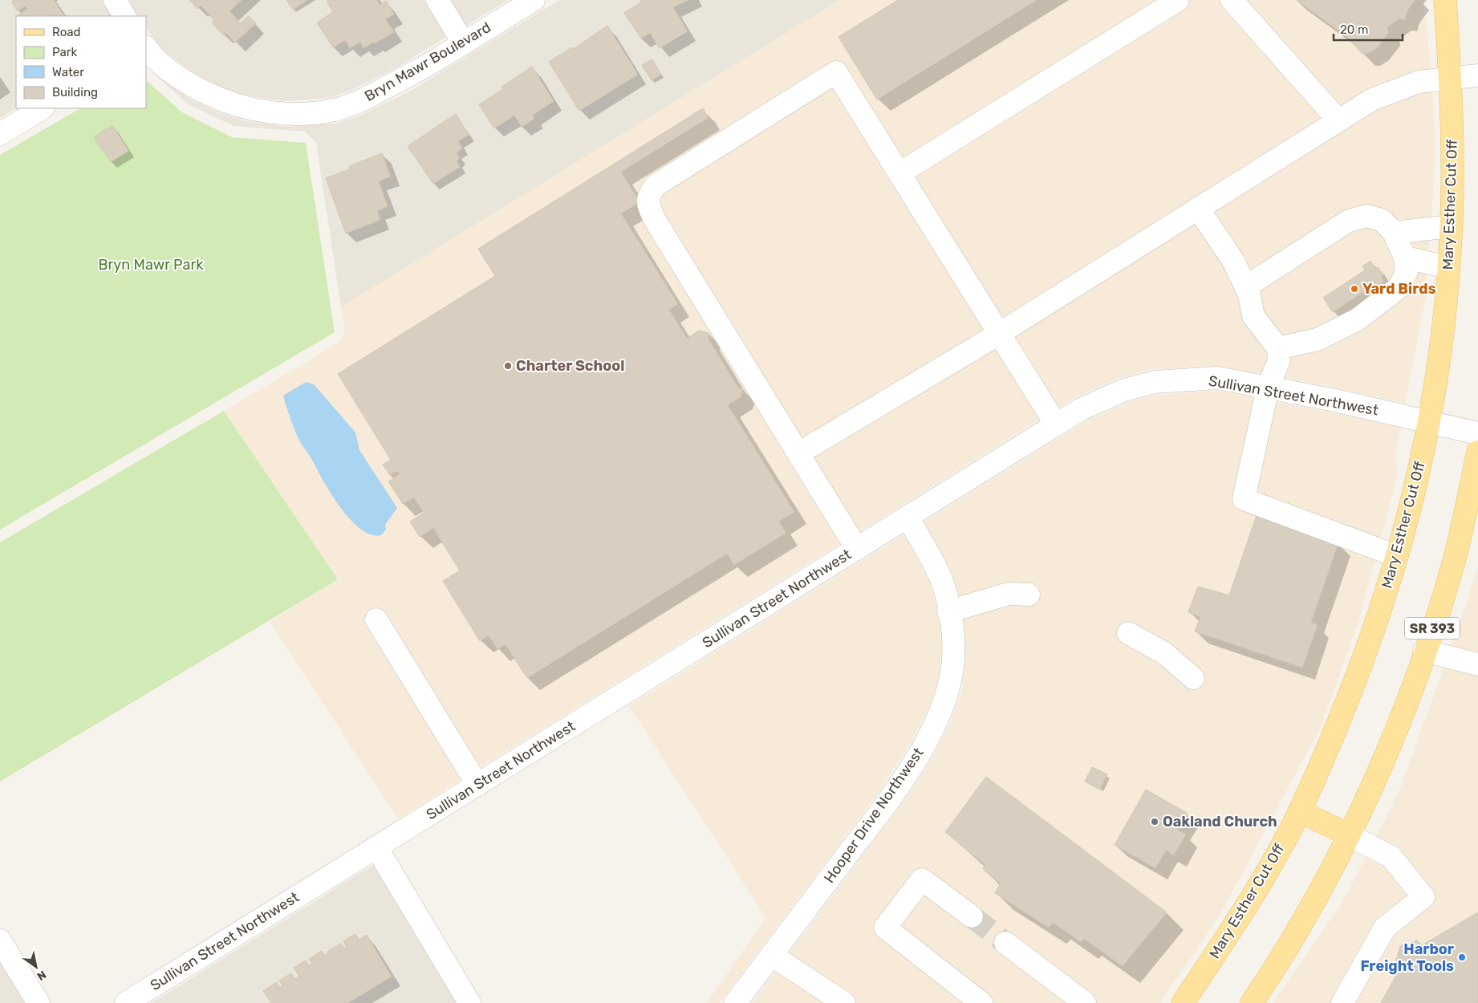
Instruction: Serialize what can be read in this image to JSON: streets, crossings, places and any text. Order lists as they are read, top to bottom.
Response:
{
  "streets": {
    "main road": ["Mary Esther Cut Off", "SR 393"],
    "street": ["Bryn Mawr Boulevard", "Sullivan Street Northwest", "Hooper Drive Northwest"]
  },
  "crossings": [
    ["Mary Esther Cut Off", "Sullivan Street Northwest"],
    ["Sullivan Street Northwest", "Hooper Drive Northwest"]
  ],
  "parks": ["Bryn Mawr Park"],
  "places": [
    "Yard Birds",
    "Charter School",
    "Oakland Church",
    "Harbor Freight Tools"
  ],
  "legend": [
    "Road",
    "Park",
    "Water",
    "Building"
  ],
  "scale_bar": "20 m",
  "north": "bottom right"
}
